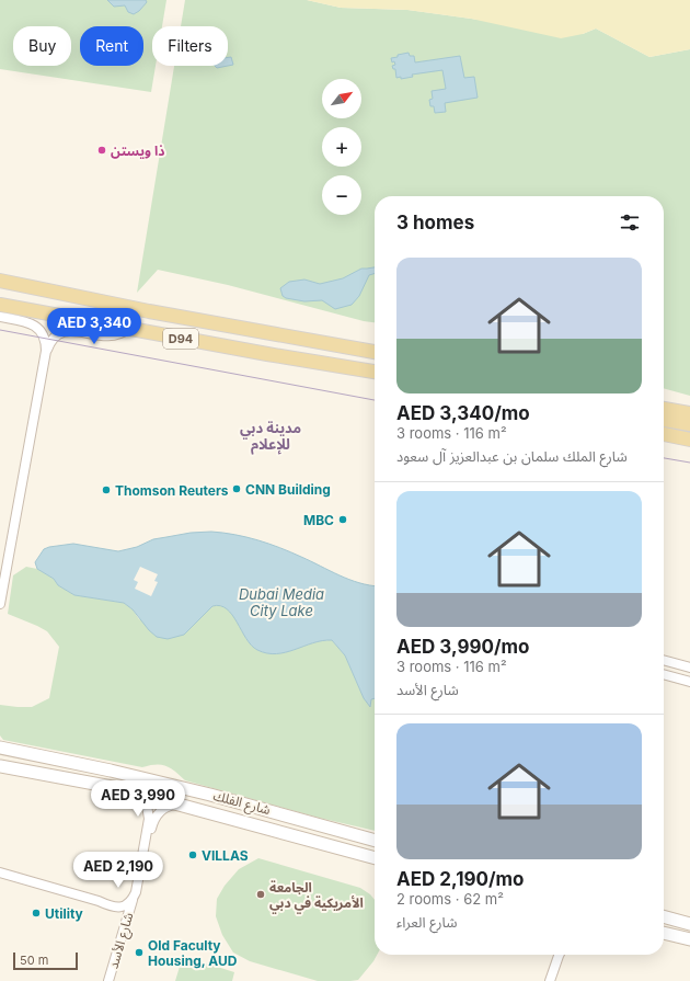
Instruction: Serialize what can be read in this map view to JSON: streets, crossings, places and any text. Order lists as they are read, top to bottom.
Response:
{
  "streets": {
    "main road": ["D94"],
    "street": ["شارع الفلك", "شارع الأسد"]
  },
  "districts": ["مدينة دبي للإعلام"],
  "water": ["Dubai Media City Lake"],
  "places": [
    "ذا ويستن",
    "CNN Building",
    "Thomson Reuters",
    "MBC",
    "VILLAS",
    "الجامعة الأمريكية في دبي",
    "Utility",
    "Old Faculty Housing, AUD"
  ],
  "scale_bar": "50 m",
  "north": "top right",
  "page": {
    "chip": ["Buy", "Rent", "Filters"],
    "map_buttons": ["+", "−"],
    "heading": "3 homes",
    "list": [
      {
        "name": "AED 3,340/mo",
        "note": "3 rooms · 116 m² · شارع الملك سلمان بن عبدالعزيز آل سعود"
      },
      {
        "name": "AED 3,990/mo",
        "note": "3 rooms · 116 m² · شارع الأسد"
      },
      {
        "name": "AED 2,190/mo",
        "note": "2 rooms · 62 m² · شارع العراء"
      }
    ],
    "price": ["AED 3,340", "AED 3,990", "AED 2,190"],
    "scale": "50 m"
  }
}
